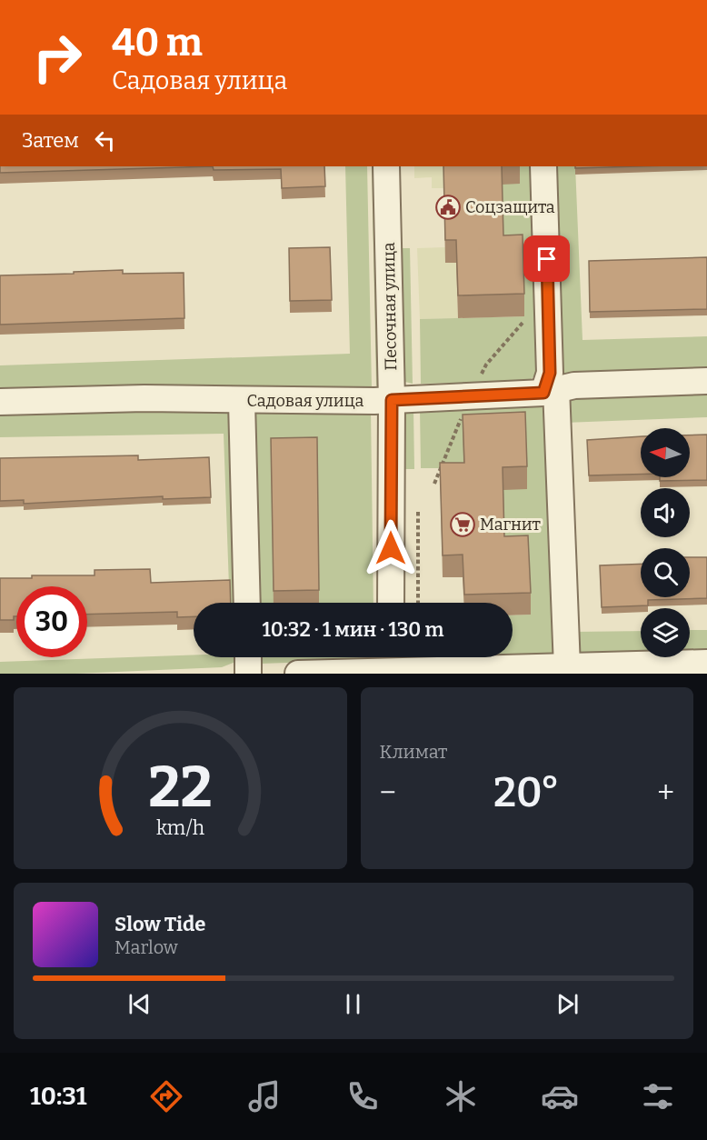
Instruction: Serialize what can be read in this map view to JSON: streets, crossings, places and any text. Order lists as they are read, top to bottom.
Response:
{
  "streets": {
    "street": ["Песочная улица", "Садовая улица"]
  },
  "crossings": [
    ["Песочная улица", "Садовая улица"]
  ],
  "places": {
    "public building": ["Соцзащита"],
    "supermarket": ["Магнит"]
  },
  "north": "left",
  "page": {
    "turn": ["40 m", "Садовая улица"],
    "then": "Затем",
    "limit": "30",
    "trip": "10:32 · 1 мин · 130 m",
    "tile": "Климат",
    "heat": ["−", "20°", "+"],
    "song": ["Slow Tide", "Marlow"],
    "tabs": "10:31",
    "gauge": ["22", "km/h"]
  }
}
